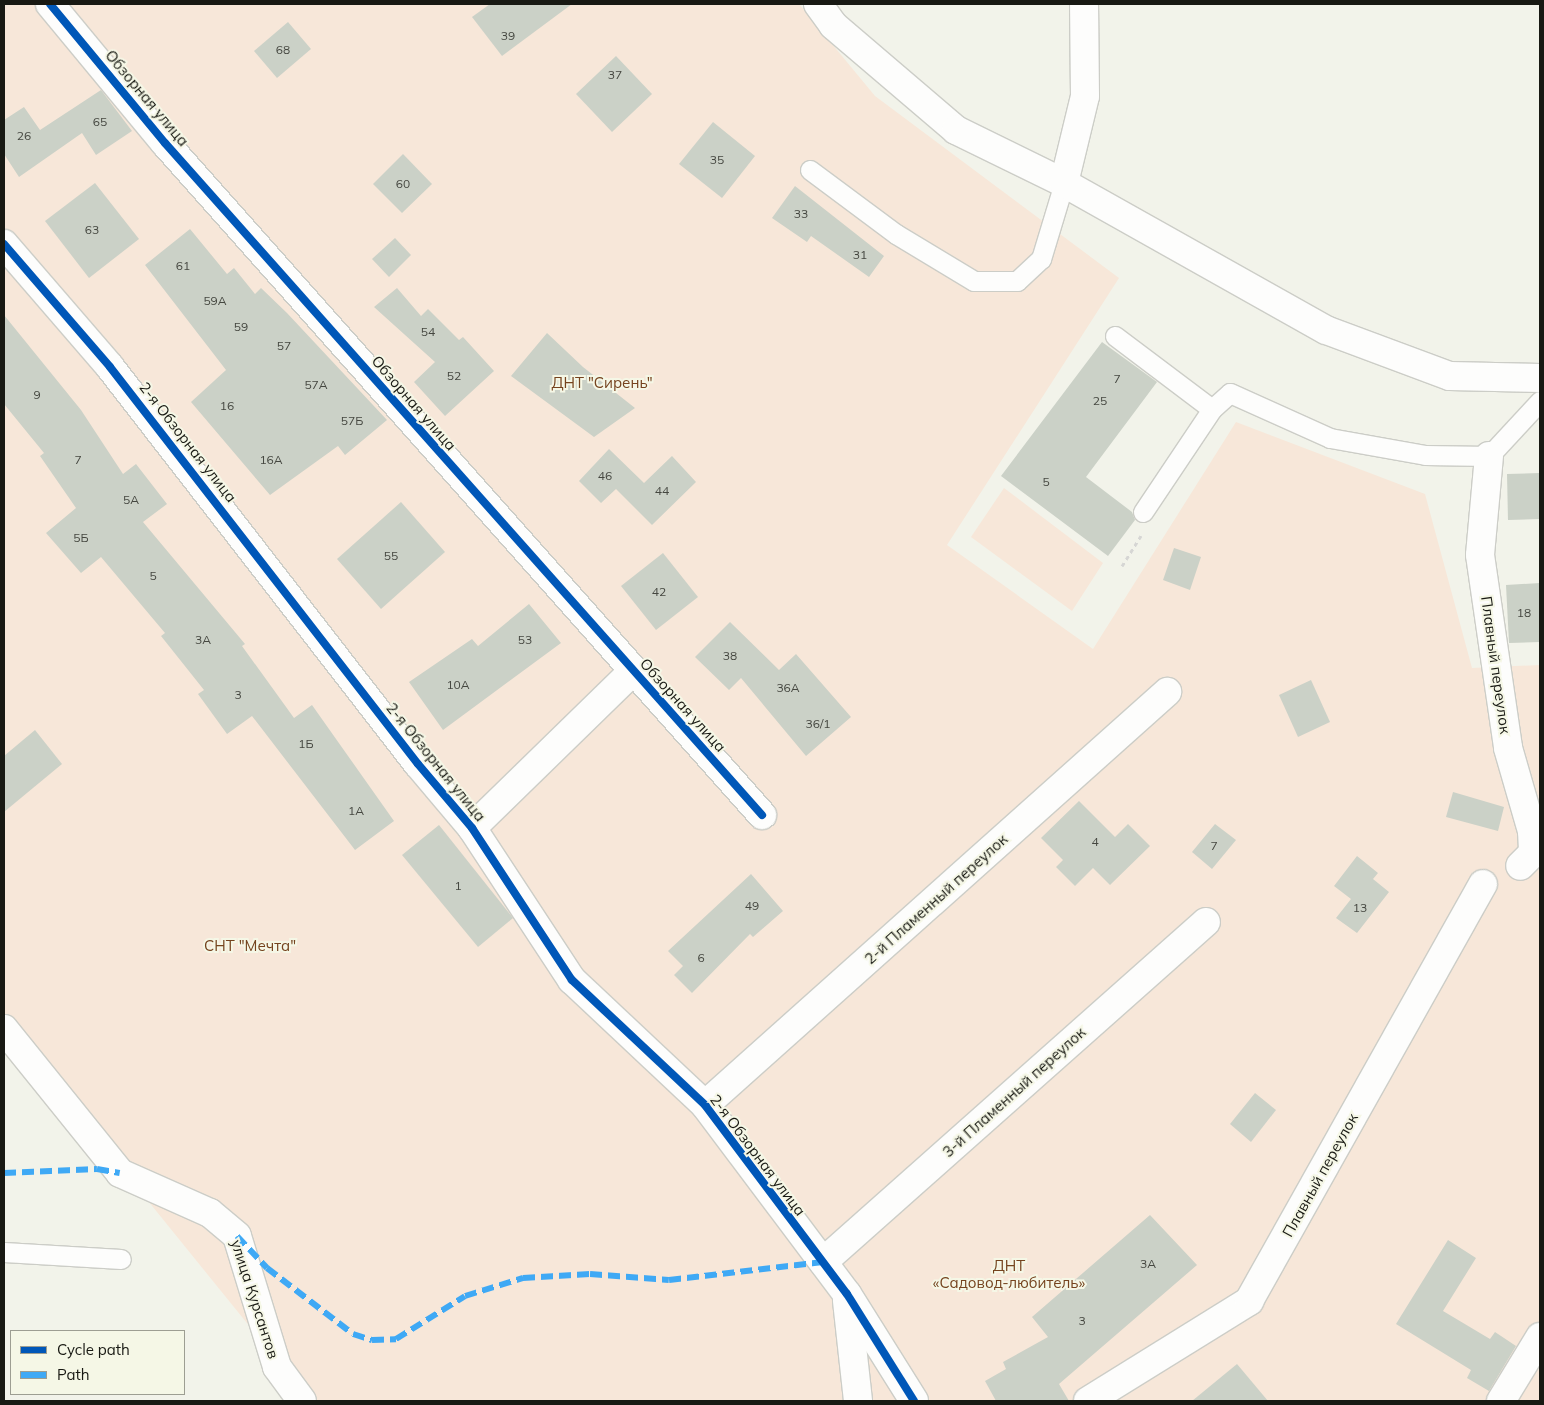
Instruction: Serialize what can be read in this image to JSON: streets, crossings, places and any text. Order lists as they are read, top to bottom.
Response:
{
  "streets": {
    "street": [
      "Обзорная улица",
      "2-я Обзорная улица",
      "Плавный переулок",
      "2-й Пламенный переулок",
      "3-й Пламенный переулок",
      "улица Курсантов"
    ]
  },
  "crossings": [
    ["2-я Обзорная улица", "2-й Пламенный переулок"],
    ["2-я Обзорная улица", "3-й Пламенный переулок"]
  ],
  "parks": ["ДНТ \"Сирень\"", "СНТ \"Мечта\"", "ДНТ «Садовод-любитель»"],
  "house_numbers": [
    "39",
    "68",
    "37",
    "65",
    "26",
    "35",
    "60",
    "33",
    "63",
    "31",
    "61",
    "59А",
    "59",
    "54",
    "57",
    "52",
    "7",
    "57А",
    "9",
    "25",
    "16",
    "57Б",
    "7",
    "16А",
    "46",
    "5",
    "44",
    "5А",
    "5Б",
    "55",
    "5",
    "42",
    "18",
    "3А",
    "53",
    "38",
    "10А",
    "36А",
    "3",
    "36/1",
    "1Б",
    "1А",
    "4",
    "7",
    "1",
    "49",
    "13",
    "6",
    "3А",
    "3"
  ],
  "legend": ["Cycle path", "Path"]
}
